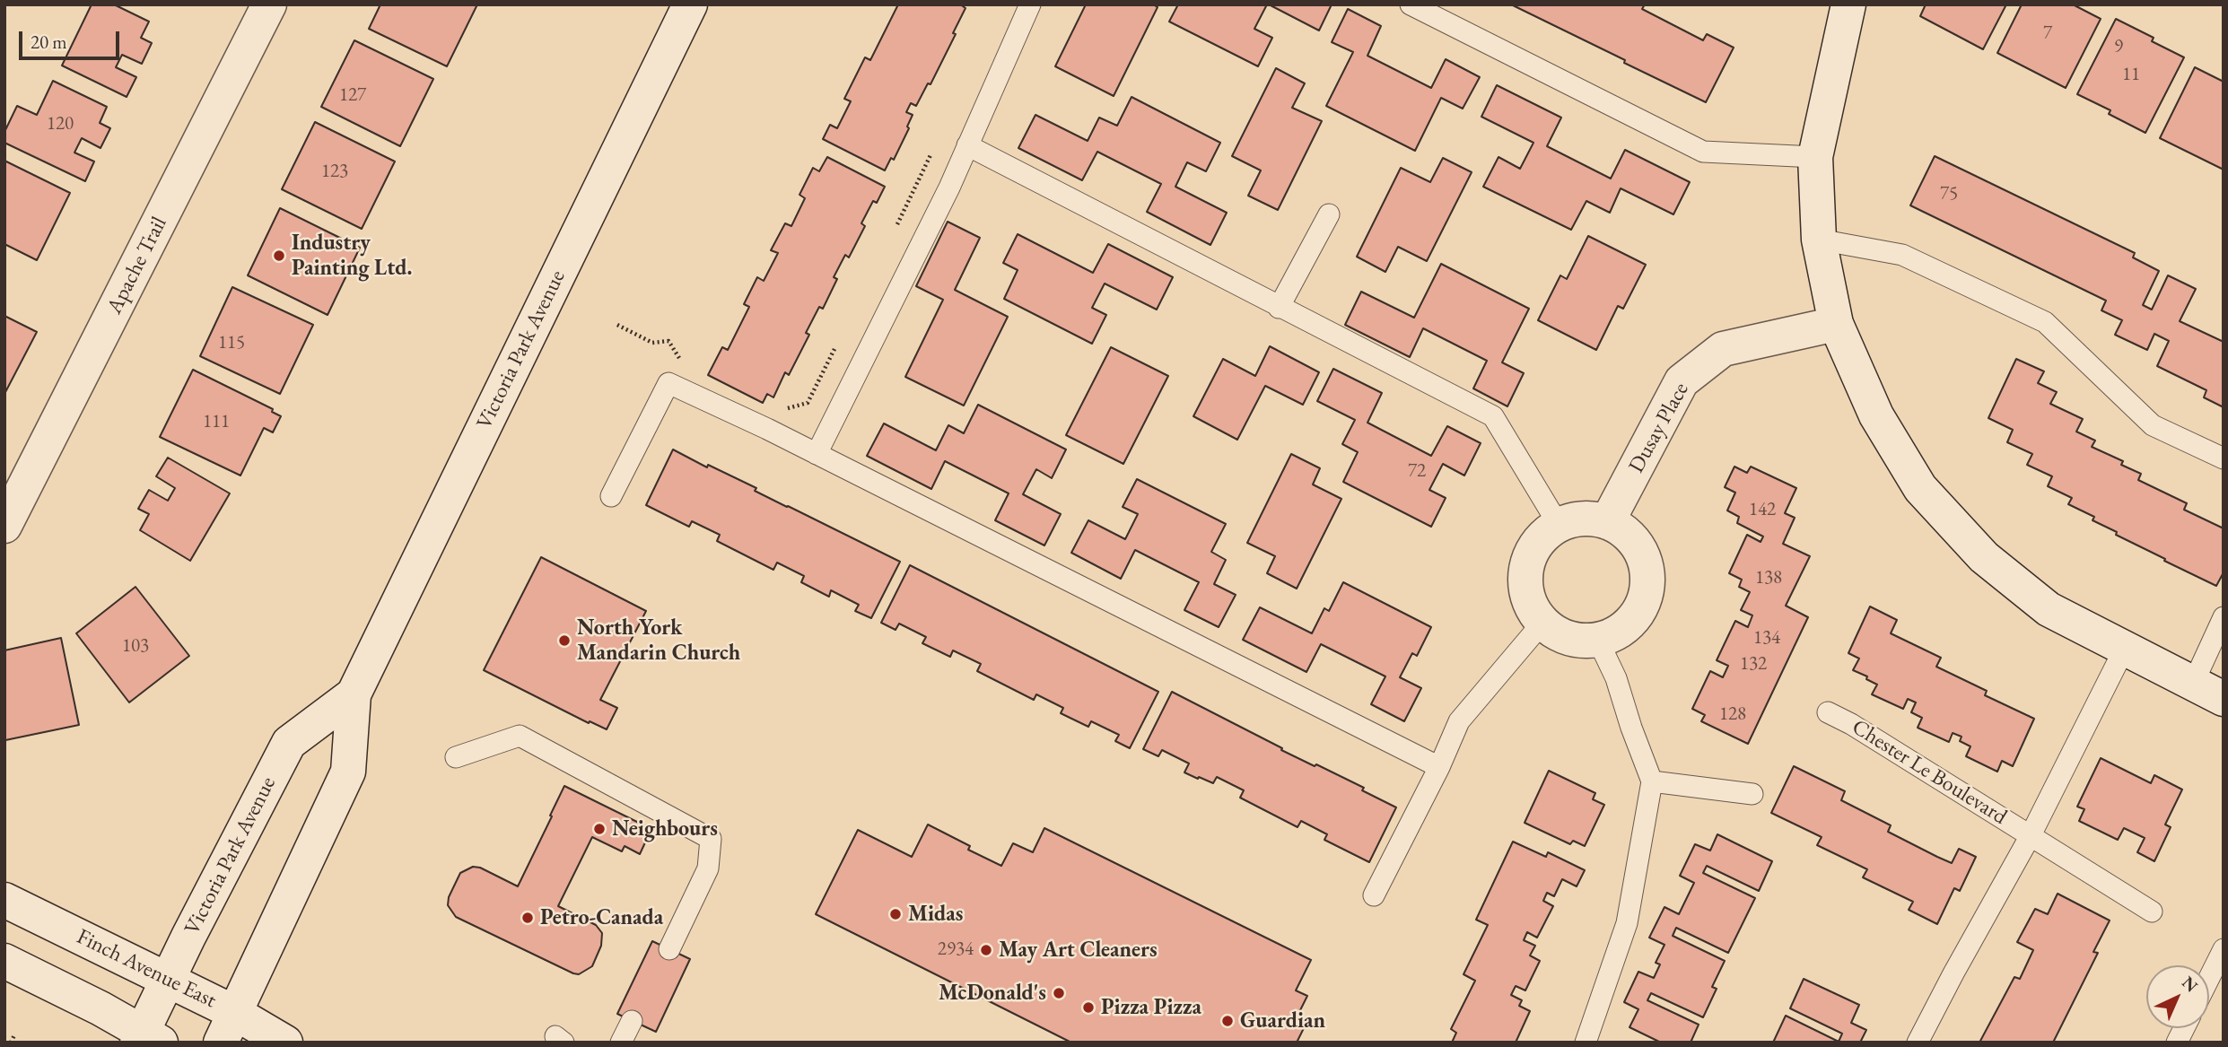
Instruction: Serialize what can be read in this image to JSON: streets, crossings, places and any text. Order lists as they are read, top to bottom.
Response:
{
  "streets": {
    "street": [
      "Apache Trail",
      "Victoria Park Avenue",
      "Dusay Place",
      "Finch Avenue East"
    ],
    "lane": ["Chester Le Boulevard"]
  },
  "crossings": [
    ["Victoria Park Avenue", "Finch Avenue East"]
  ],
  "places": [
    "Industry Painting Ltd.",
    "North York Mandarin Church",
    "Neighbours",
    "Midas",
    "Petro-Canada",
    "May Art Cleaners",
    "McDonald's",
    "Pizza Pizza",
    "Guardian"
  ],
  "house_numbers": [
    "7",
    "9",
    "11",
    "127",
    "120",
    "123",
    "75",
    "115",
    "111",
    "72",
    "142",
    "138",
    "134",
    "103",
    "132",
    "128",
    "2934"
  ],
  "scale_bar": "20 m",
  "north": "top right"
}
